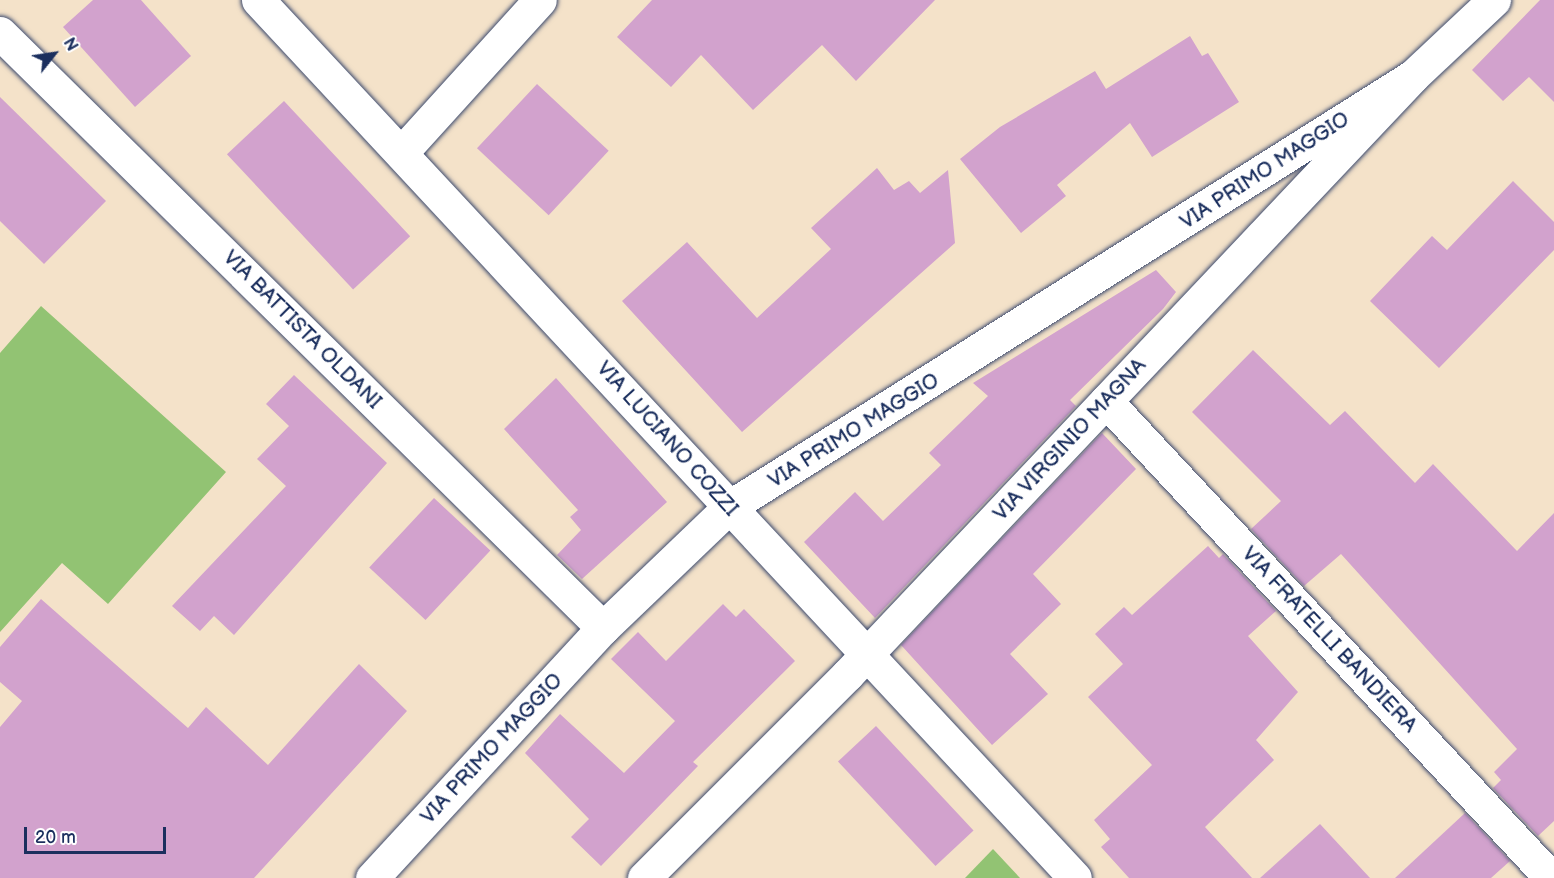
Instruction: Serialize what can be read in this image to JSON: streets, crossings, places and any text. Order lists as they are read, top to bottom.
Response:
{
  "streets": {
    "street": [
      "VIA PRIMO MAGGIO",
      "VIA BATTISTA OLDANI",
      "VIA LUCIANO COZZI",
      "VIA VIRGINIO MAGNA",
      "VIA FRATELLI BANDIERA"
    ]
  },
  "crossings": [
    ["VIA PRIMO MAGGIO", "VIA BATTISTA OLDANI"],
    ["VIA PRIMO MAGGIO", "VIA LUCIANO COZZI"],
    ["VIA PRIMO MAGGIO", "VIA VIRGINIO MAGNA"],
    ["VIA LUCIANO COZZI", "VIA VIRGINIO MAGNA"],
    ["VIA VIRGINIO MAGNA", "VIA FRATELLI BANDIERA"]
  ],
  "scale_bar": "20 m",
  "north": "top right"
}
